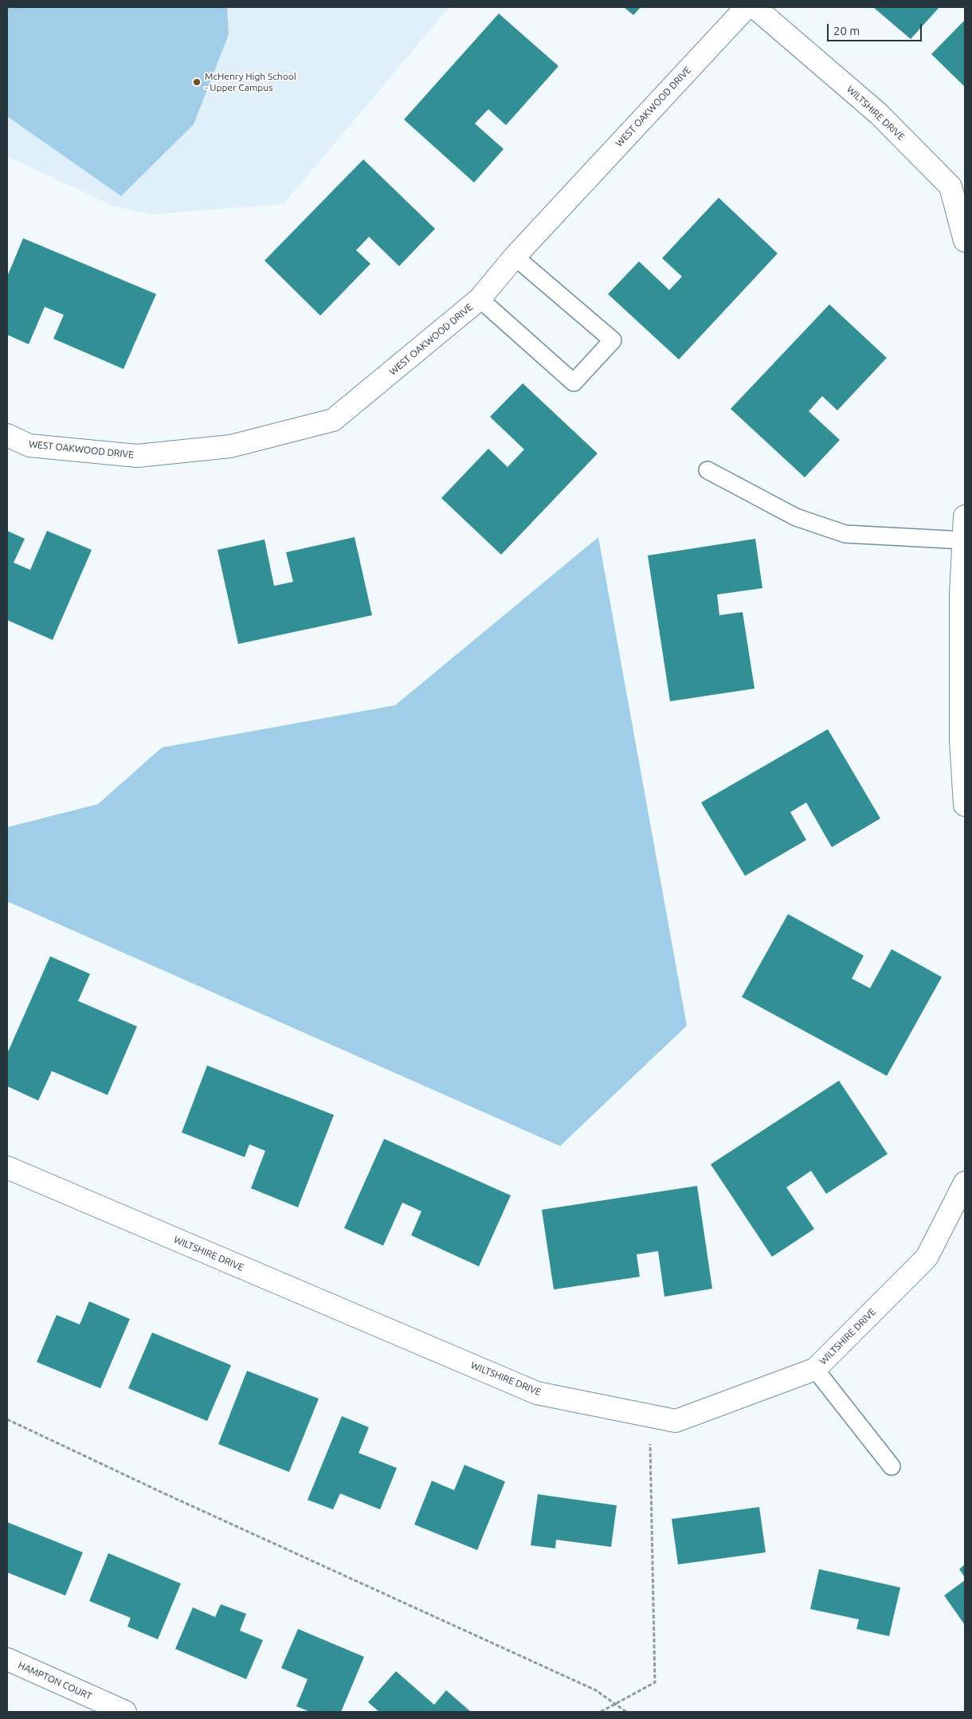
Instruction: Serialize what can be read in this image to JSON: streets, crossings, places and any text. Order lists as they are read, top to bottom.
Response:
{
  "streets": {
    "street": ["WEST OAKWOOD DRIVE", "WILTSHIRE DRIVE", "HAMPTON COURT"]
  },
  "places": ["McHenry High School - Upper Campus"],
  "scale_bar": "20 m"
}
